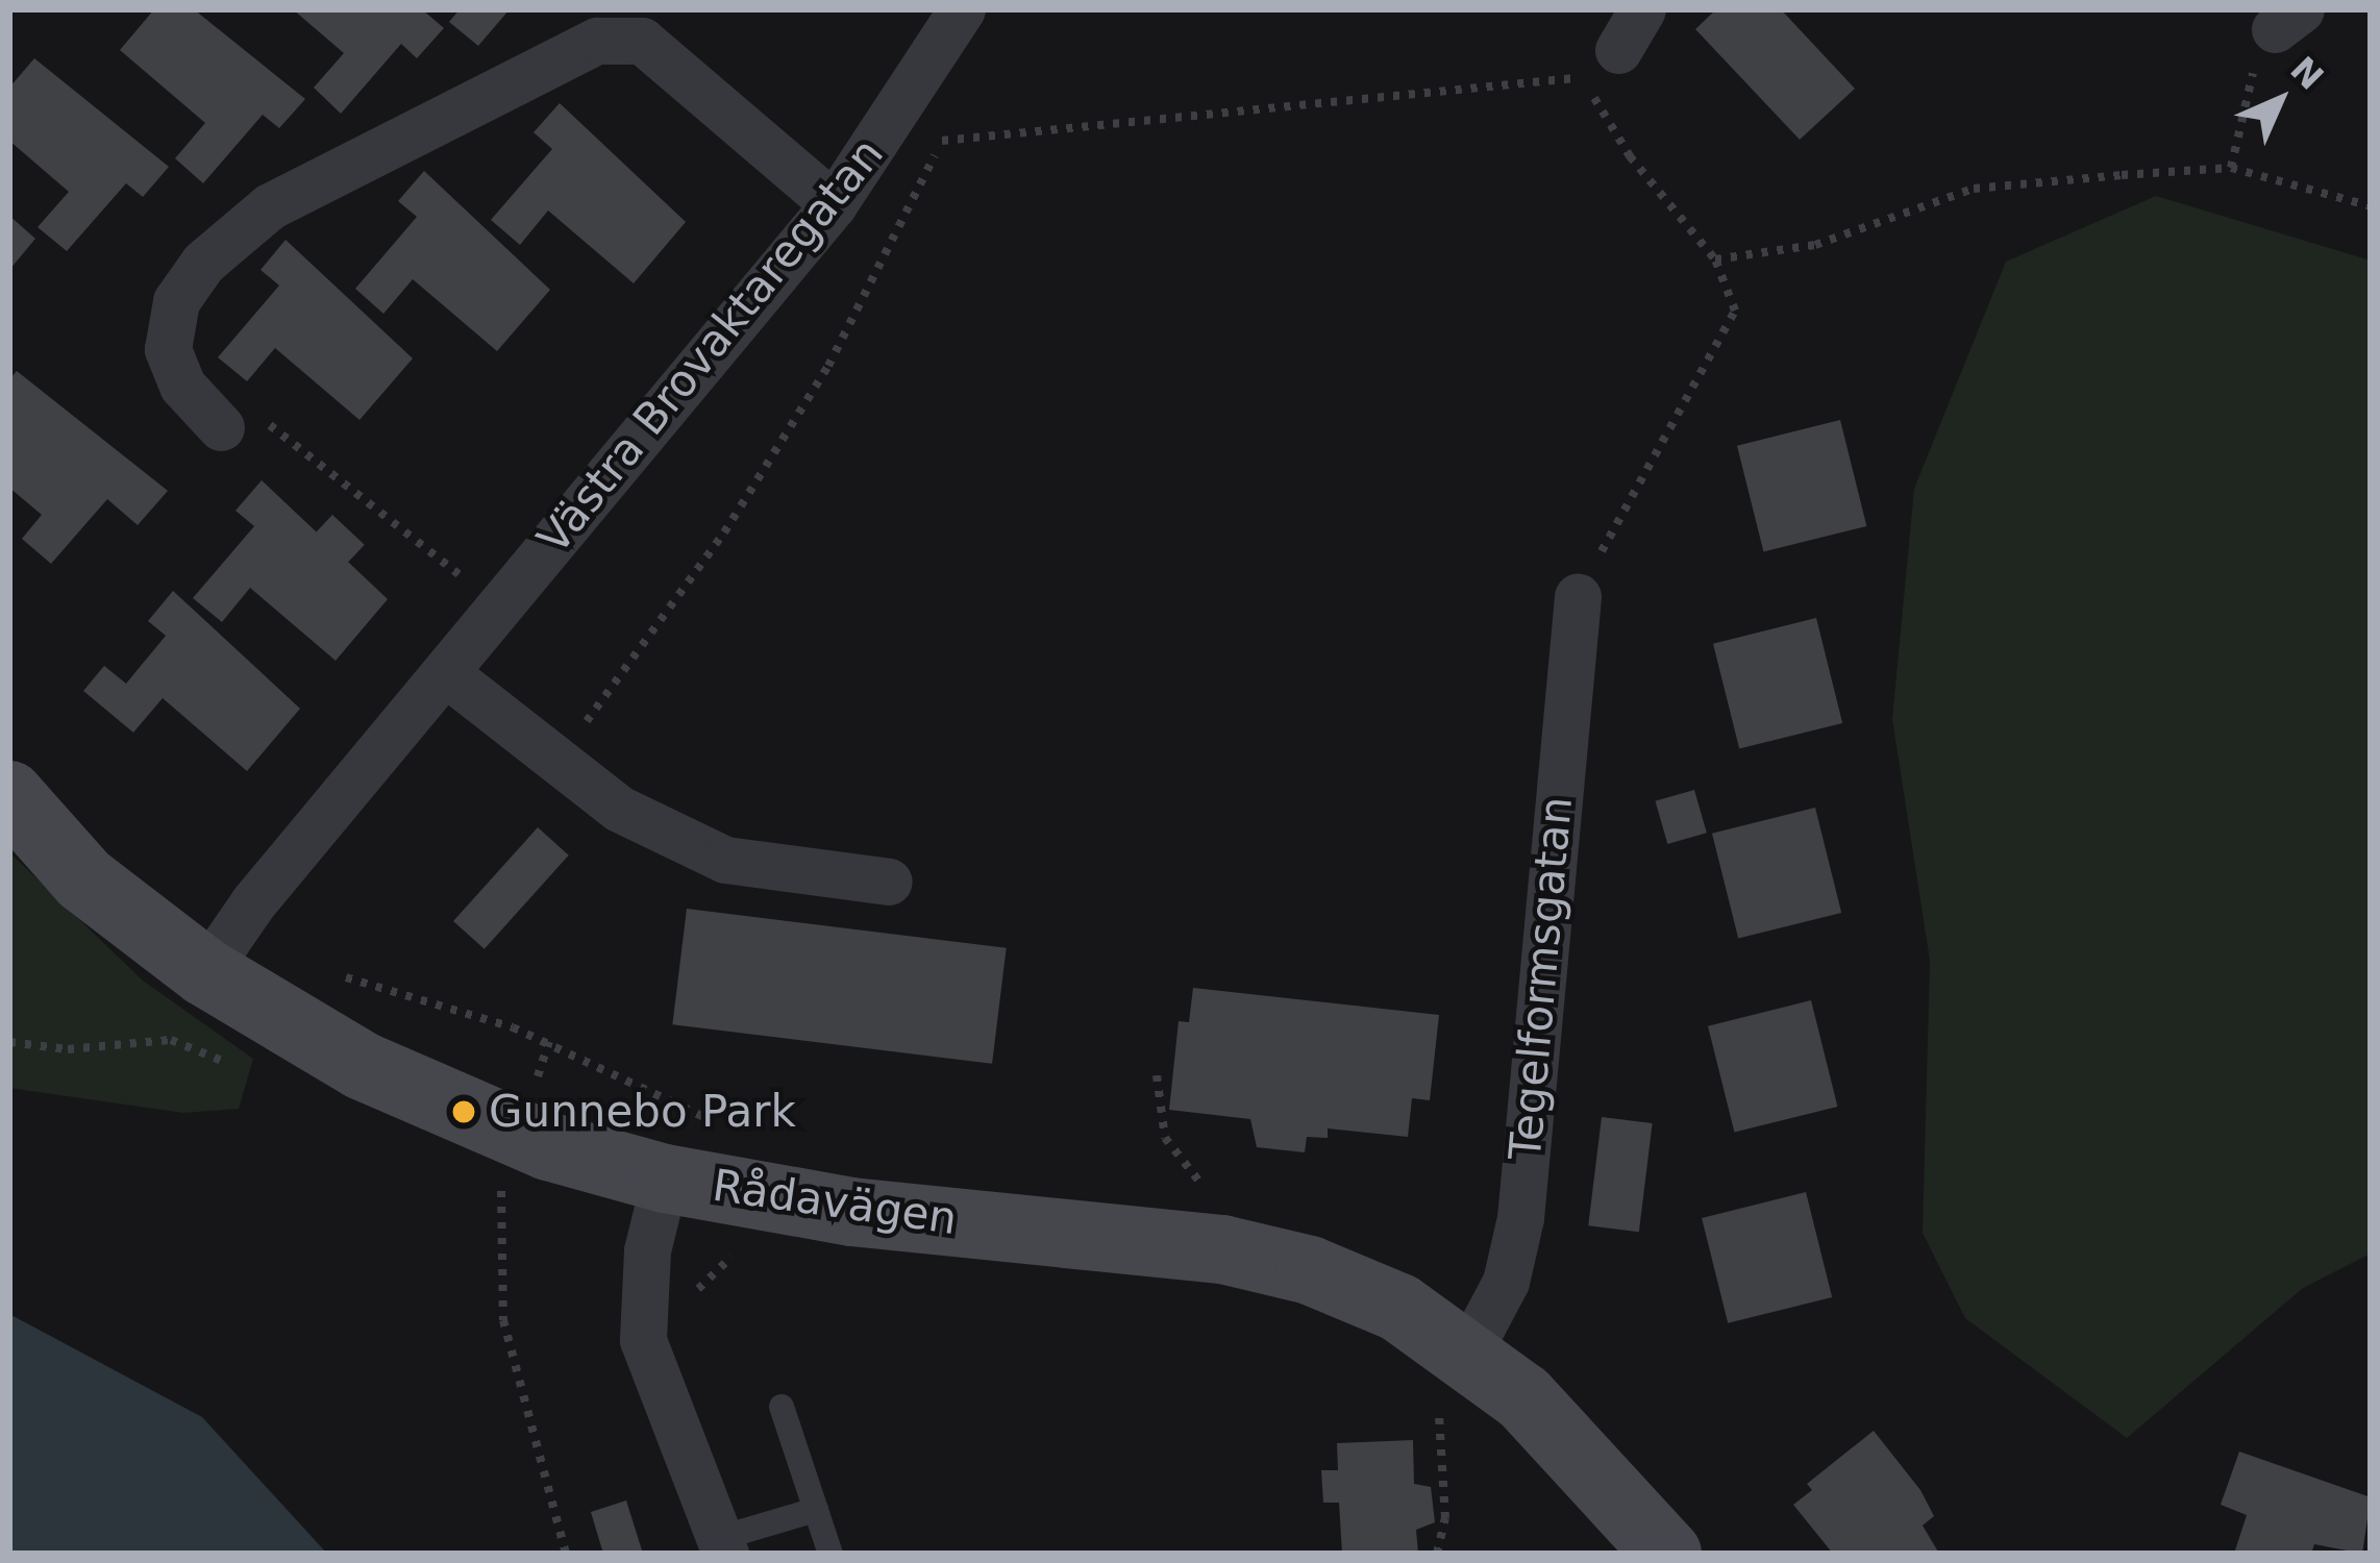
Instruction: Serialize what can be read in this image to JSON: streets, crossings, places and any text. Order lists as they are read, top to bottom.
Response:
{
  "streets": {
    "street": ["Västra Brovaktaregatan", "Tegelformsgatan", "Rådavägen"]
  },
  "crossings": [
    ["Västra Brovaktaregatan", "Rådavägen"],
    ["Tegelformsgatan", "Rådavägen"]
  ],
  "places": ["Gunnebo Park"],
  "north": "top right"
}
